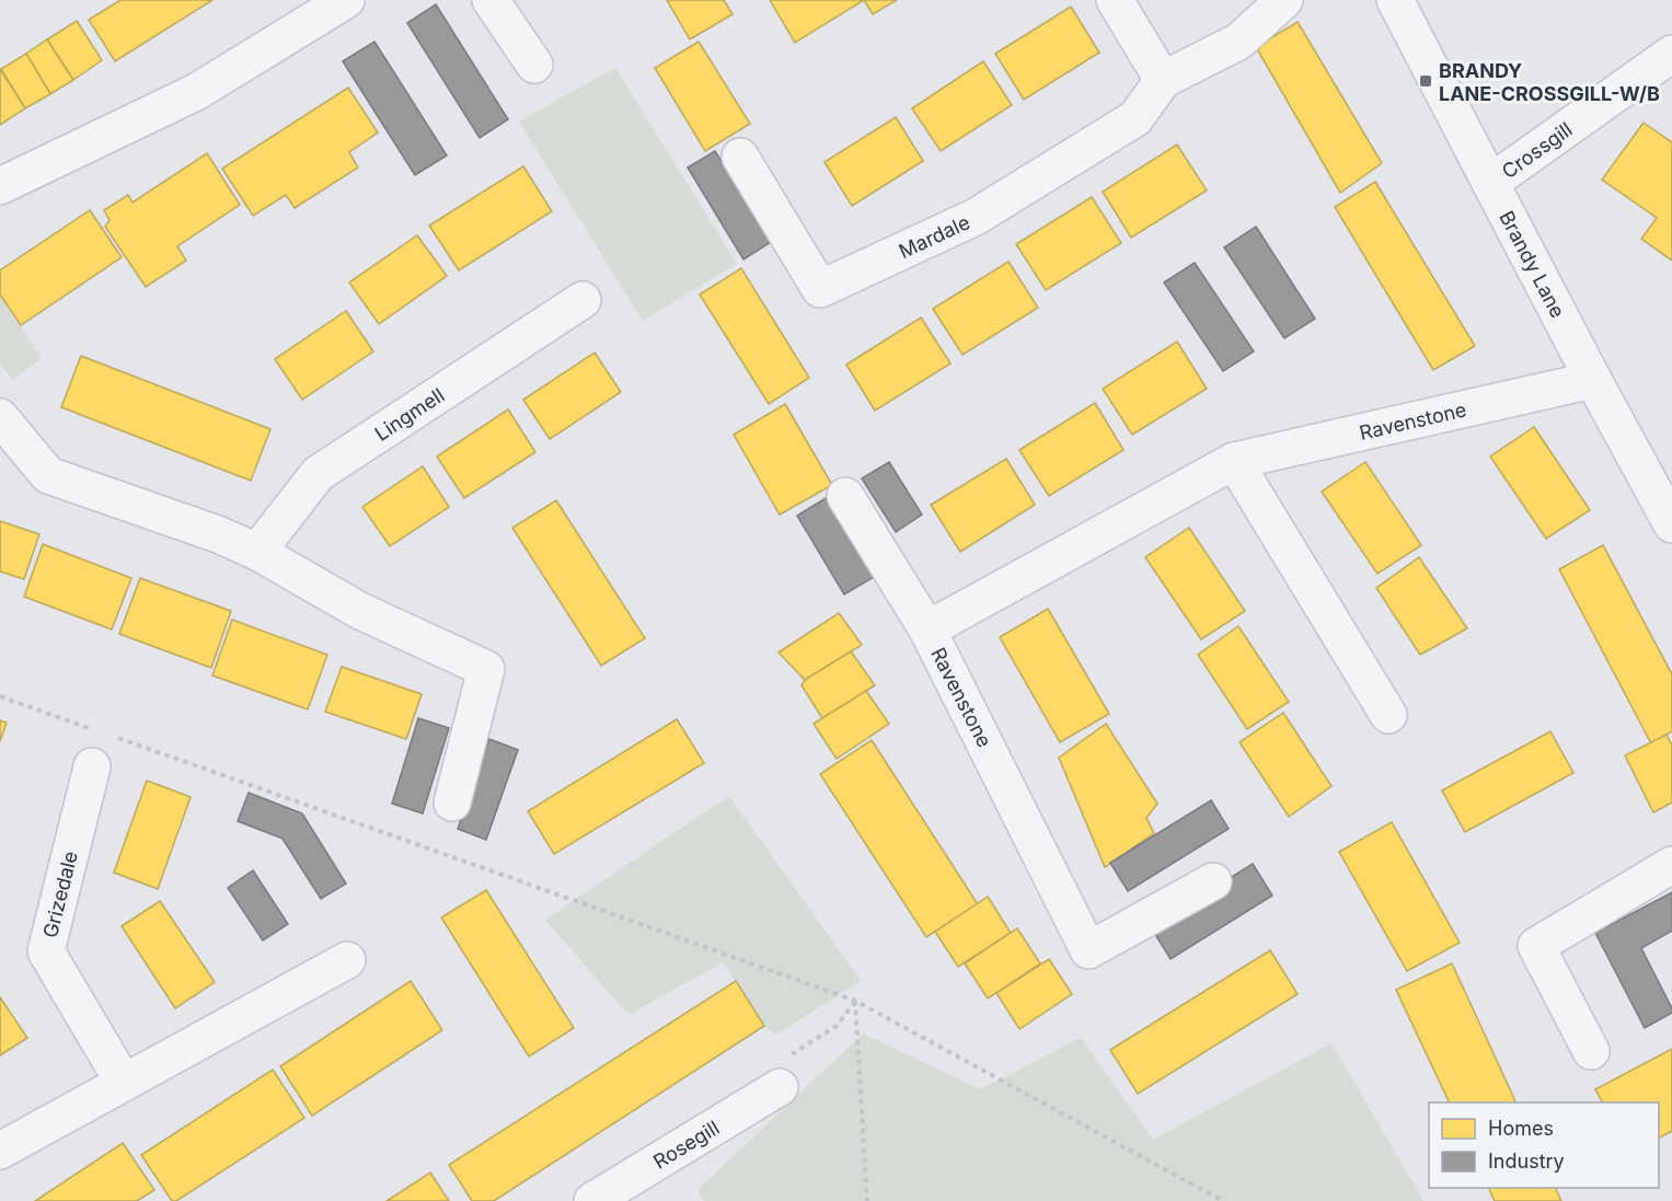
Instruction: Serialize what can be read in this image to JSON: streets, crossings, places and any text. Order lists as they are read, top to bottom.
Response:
{
  "streets": {
    "street": [
      "Crossgill",
      "Mardale",
      "Brandy Lane",
      "Lingmell",
      "Ravenstone",
      "Grizedale",
      "Rosegill"
    ]
  },
  "crossings": [
    ["Crossgill", "Brandy Lane"],
    ["Brandy Lane", "Ravenstone"]
  ],
  "places": {
    "transit": ["BRANDY LANE-CROSSGILL-W/B"]
  },
  "legend": ["Homes", "Industry"]
}
